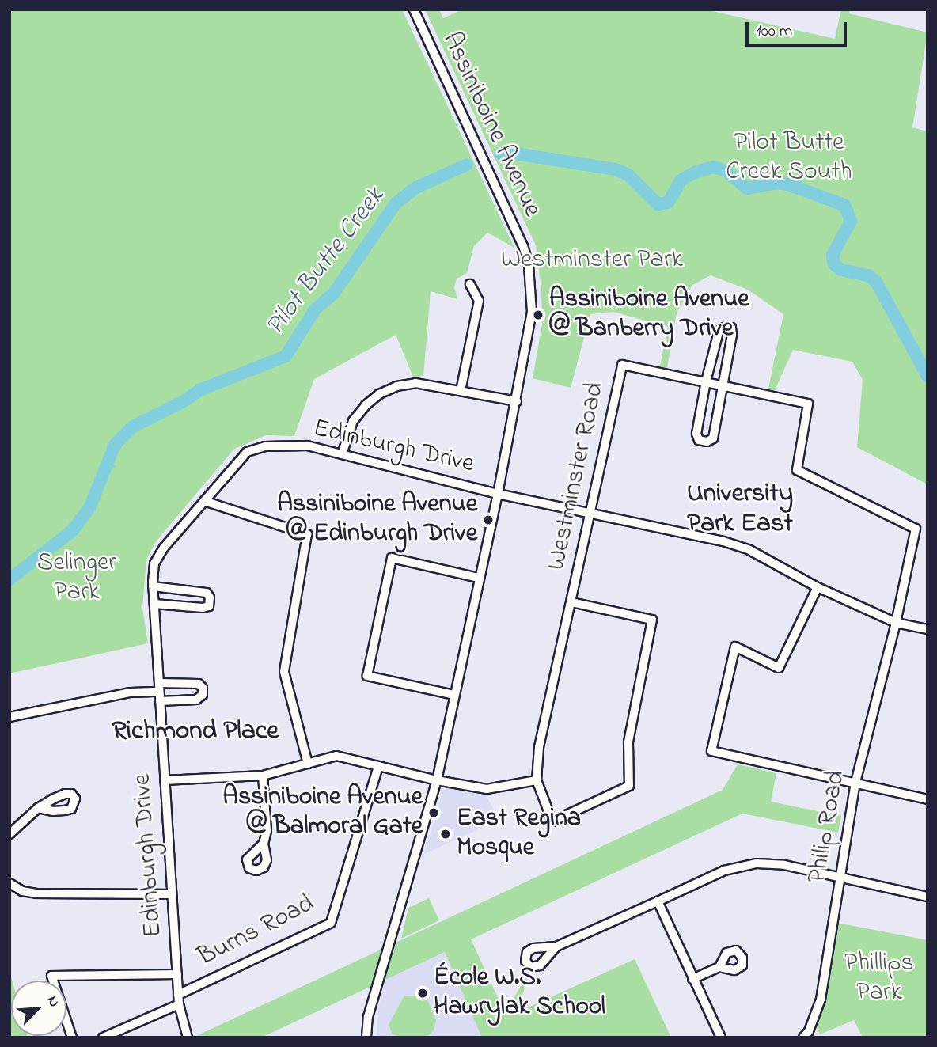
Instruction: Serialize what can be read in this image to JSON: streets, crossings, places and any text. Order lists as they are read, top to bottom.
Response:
{
  "streets": {
    "street": [
      "Assiniboine Avenue",
      "Edinburgh Drive",
      "Westminster Road",
      "Philip Road",
      "Burns Road"
    ]
  },
  "crossings": [
    ["Assiniboine Avenue", "Edinburgh Drive"],
    ["Edinburgh Drive", "Westminster Road"],
    ["Edinburgh Drive", "Philip Road"],
    ["Edinburgh Drive", "Burns Road"],
    ["Westminster Road", "Philip Road"]
  ],
  "districts": ["University Park East", "Richmond Place"],
  "water": ["Pilot Butte Creek"],
  "parks": [
    "Pilot Butte Creek South",
    "Westminster Park",
    "Selinger Park",
    "Phillips Park"
  ],
  "places": [
    "Assiniboine Avenue @ Banberry Drive",
    "Assiniboine Avenue @ Edinburgh Drive",
    "Assiniboine Avenue @ Balmoral Gate",
    "East Regina Mosque",
    "École W.S. Hawrylak School"
  ],
  "scale_bar": "100 m",
  "north": "top right"
}
